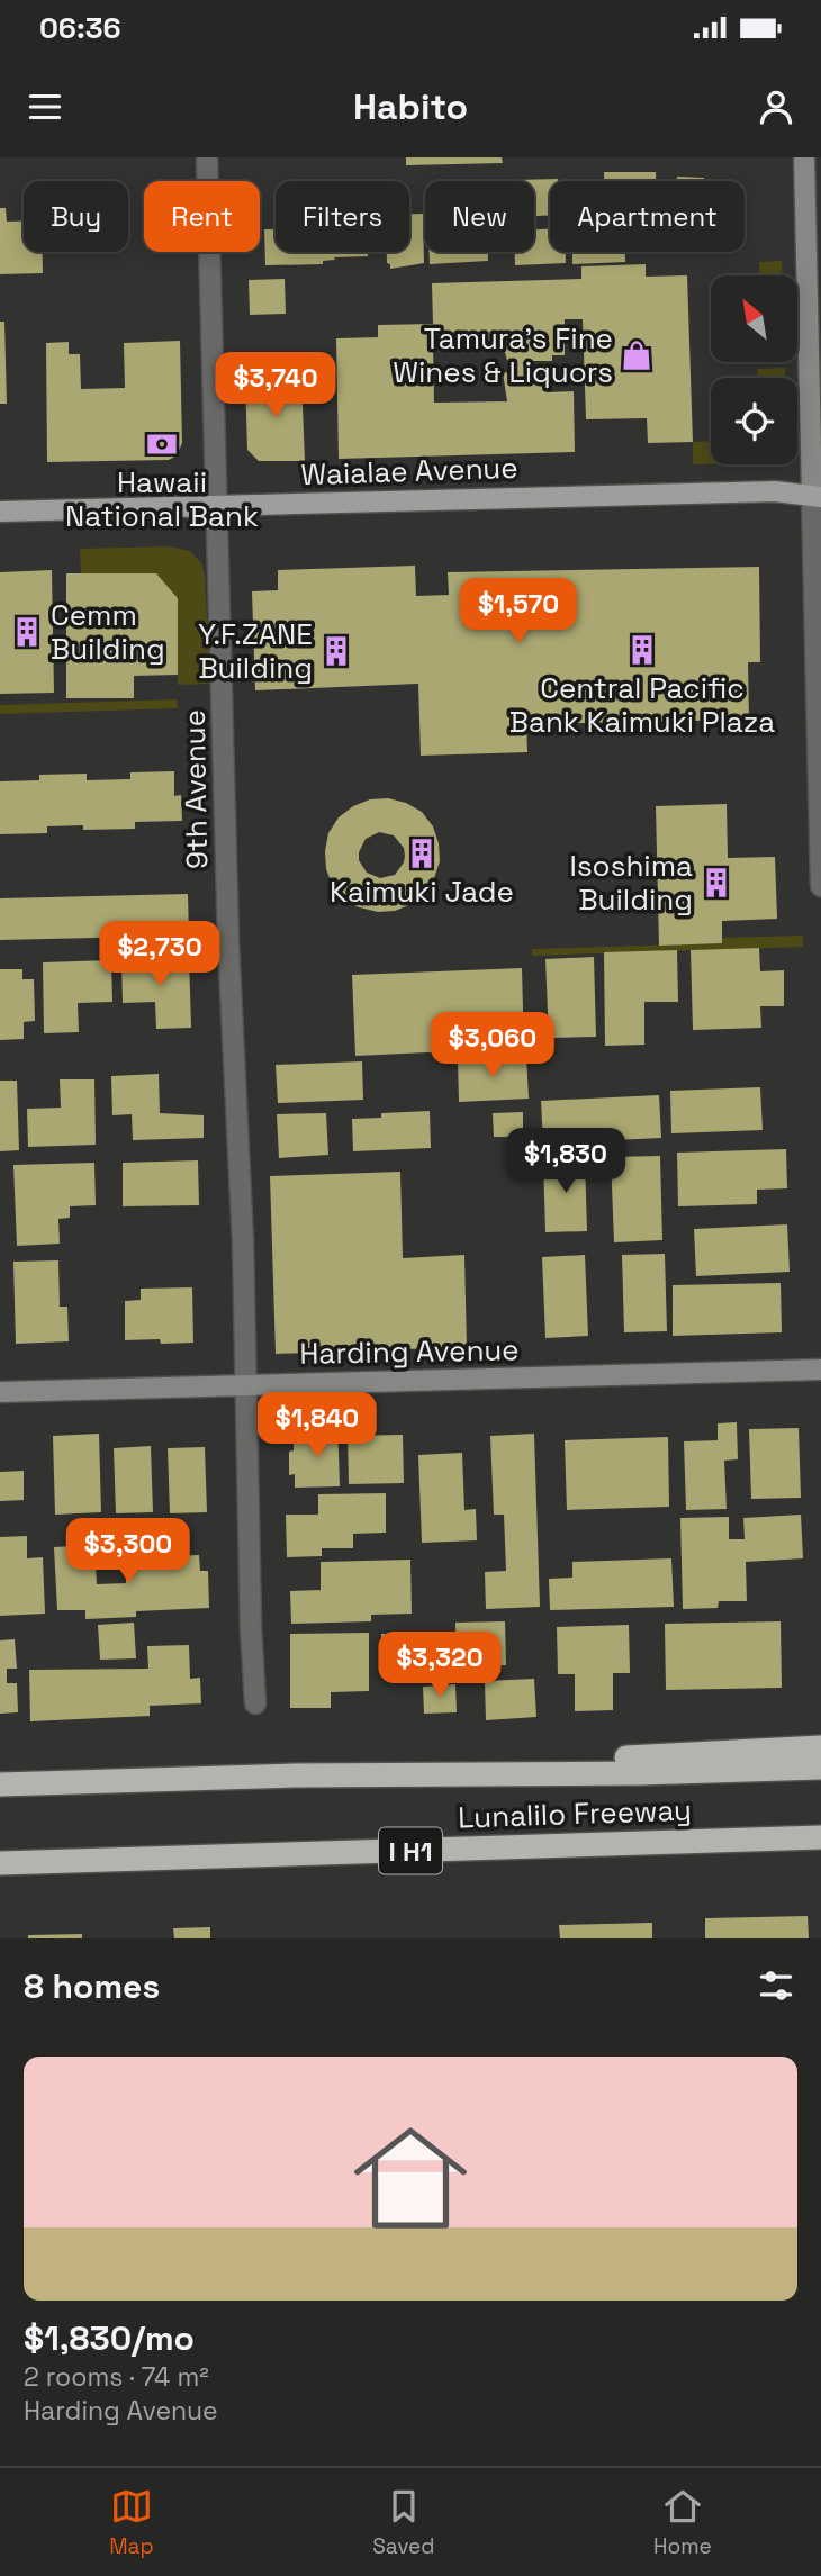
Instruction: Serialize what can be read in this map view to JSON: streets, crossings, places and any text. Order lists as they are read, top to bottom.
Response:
{
  "streets": {
    "highway": ["Lunalilo Freeway", "I H1"],
    "main road": ["Waialae Avenue"],
    "street": ["9th Avenue", "Harding Avenue"]
  },
  "crossings": [
    ["Waialae Avenue", "9th Avenue"],
    ["9th Avenue", "Harding Avenue"]
  ],
  "places": {
    "shop": ["Tamura’s Fine Wines & Liquors"],
    "bank": ["Hawaii National Bank"],
    "building": [
      "Cemm Building",
      "Central Pacific Bank Kaimuki Plaza",
      "Y.F.ZANE Building",
      "Kaimuki Jade",
      "Isoshima Building"
    ]
  },
  "north": "top left",
  "page": {
    "status": "06:36",
    "header": "Habito",
    "chip": [
      "Buy",
      "Rent",
      "Filters",
      "New",
      "Apartment"
    ],
    "price": [
      "$3,740",
      "$1,570",
      "$2,730",
      "$3,060",
      "$1,830",
      "$1,840",
      "$3,300",
      "$3,320"
    ],
    "heading": "8 homes",
    "list": [
      {
        "name": "$1,830/mo",
        "note": "2 rooms · 74 m² · Harding Avenue"
      }
    ],
    "tabs": ["Map", "Saved", "Home"]
  }
}
